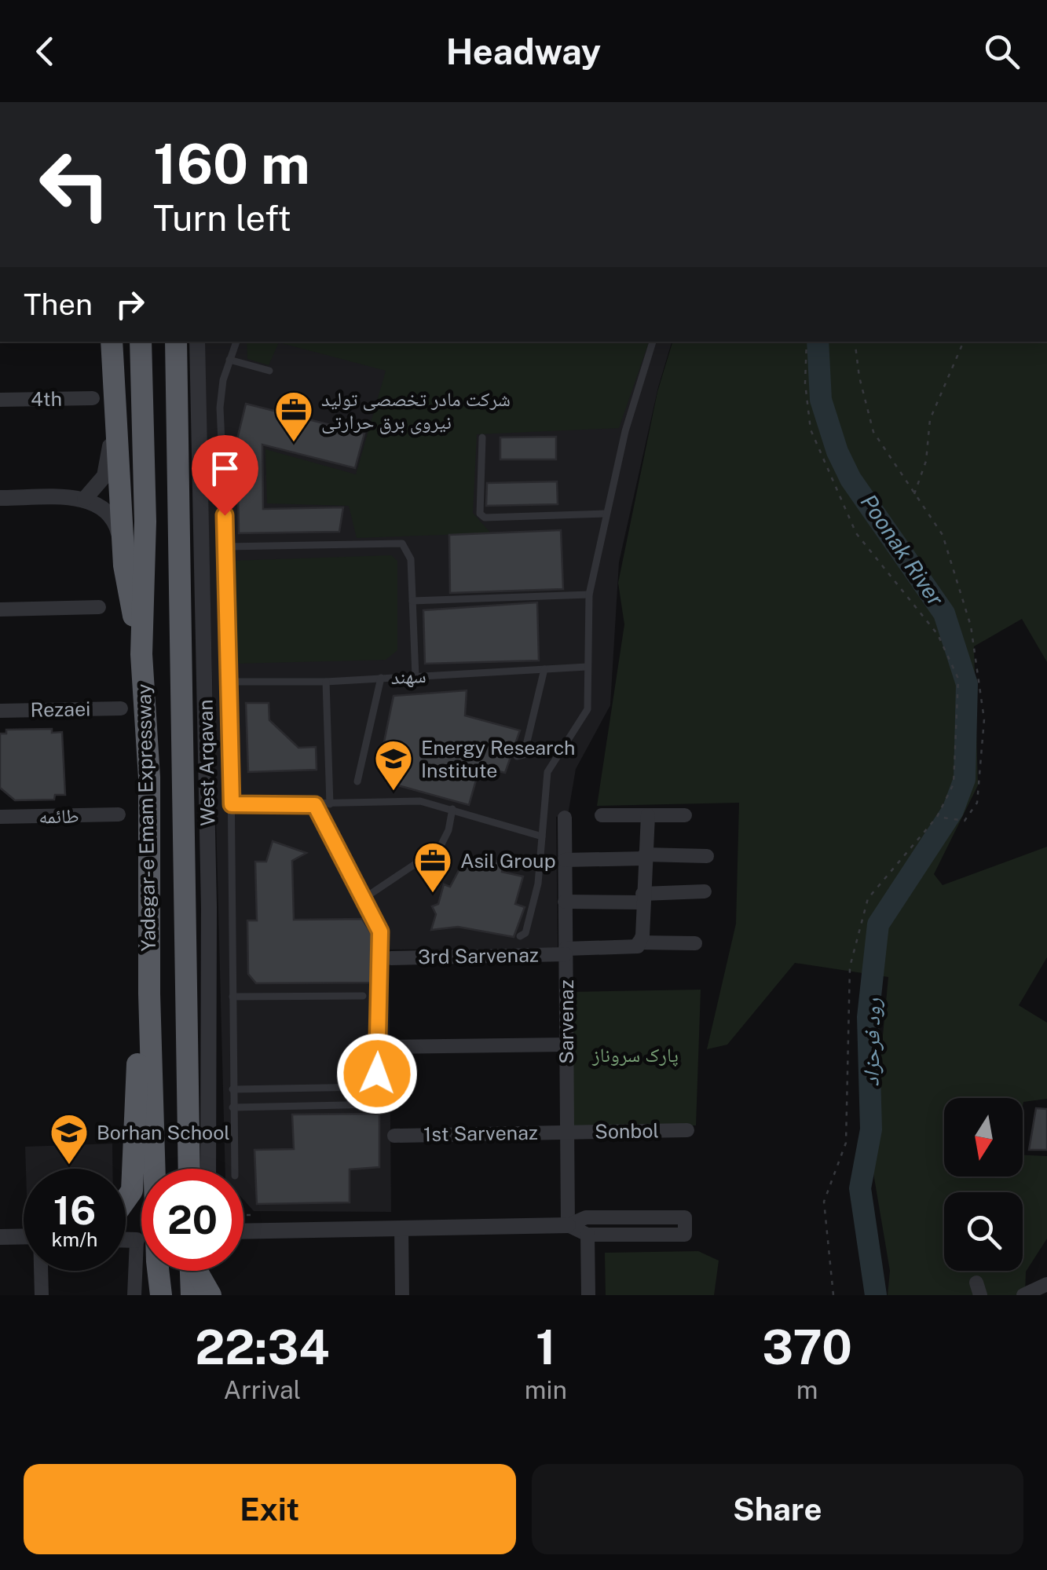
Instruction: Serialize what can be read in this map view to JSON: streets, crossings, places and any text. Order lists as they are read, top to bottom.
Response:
{
  "streets": {
    "highway": ["Yadegar-e Emam Expressway"],
    "street": [
      "4th",
      "Rezaei",
      "West Arqavan",
      "طائمه",
      "3rd Sarvenaz",
      "Sarvenaz",
      "Sonbol",
      "1st Sarvenaz"
    ],
    "lane": ["سهند"]
  },
  "crossings": [
    ["3rd Sarvenaz", "Sarvenaz"],
    ["Sarvenaz", "Sonbol"],
    ["Sarvenaz", "1st Sarvenaz"],
    ["Sonbol", "1st Sarvenaz"]
  ],
  "water": ["Poonak River", "رود فرحزاد"],
  "parks": ["پارک سروناز"],
  "places": {
    "office": ["شرکت مادر تخصصی تولید نیروی برق حرارتی", "Asil Group"],
    "school or university": ["Energy Research Institute", "Borhan School"]
  },
  "north": "bottom",
  "page": {
    "header": "Headway",
    "turn": ["160 m", "Turn left"],
    "then": "Then",
    "speed": "16 km/h",
    "limit": "20",
    "eta": [
      "22:34",
      "Arrival",
      "1",
      "min",
      "370",
      "m"
    ],
    "buttons": ["Exit", "Share"]
  }
}
